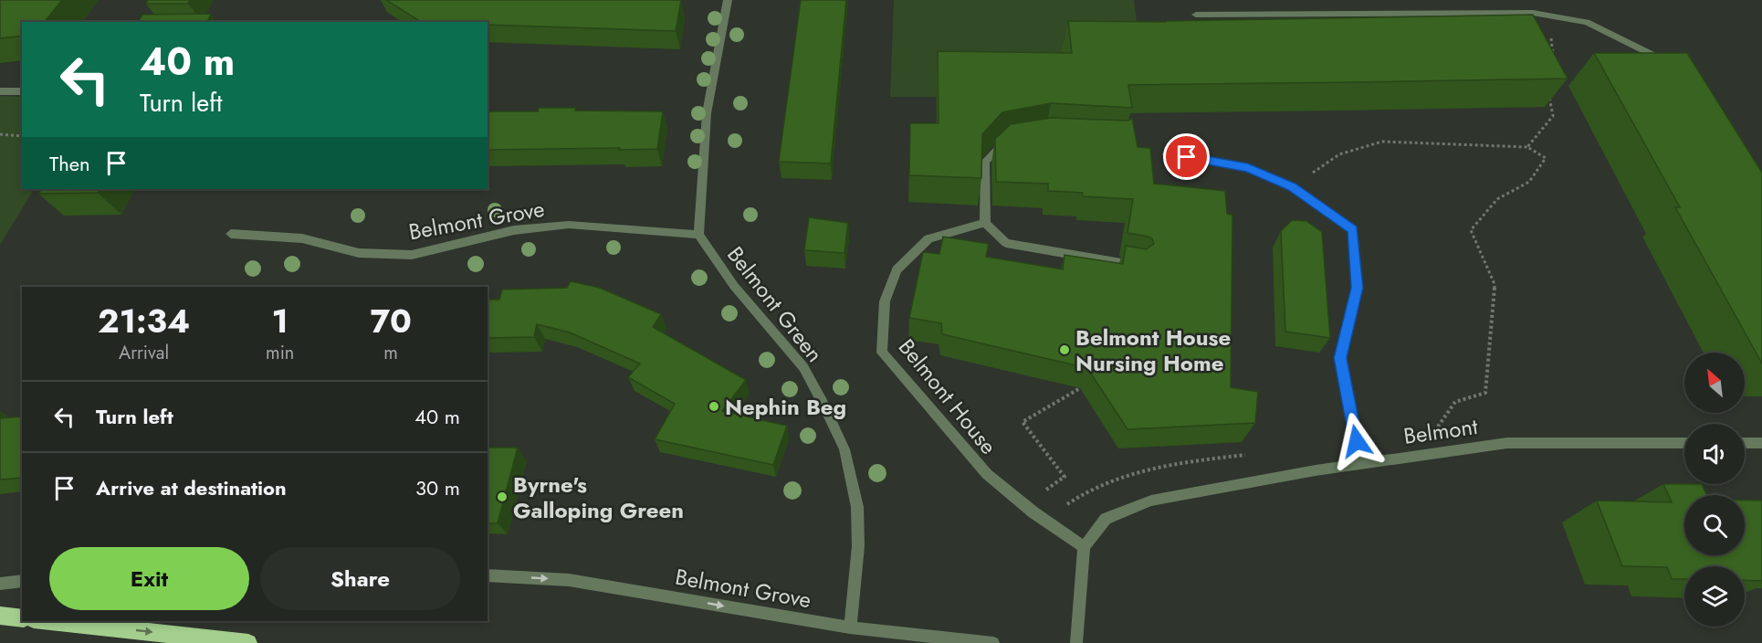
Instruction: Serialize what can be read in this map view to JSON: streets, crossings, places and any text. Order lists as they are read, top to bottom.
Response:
{
  "streets": {
    "street": [
      "Belmont Grove",
      "Belmont Green",
      "Belmont House",
      "Belmont"
    ]
  },
  "crossings": [
    ["Belmont Grove", "Belmont Green"],
    ["Belmont House", "Belmont"]
  ],
  "one_way": ["Belmont Grove"],
  "places": ["Belmont House Nursing Home", "Nephin Beg", "Byrne's Galloping Green"],
  "north": "top left",
  "page": {
    "turn": ["40 m", "Turn left"],
    "then": "Then",
    "eta": [
      "21:34",
      "Arrival",
      "1",
      "min",
      "70",
      "m"
    ],
    "list": [
      {
        "name": "Turn left",
        "value": "40 m"
      },
      {
        "name": "Arrive at destination",
        "value": "30 m"
      }
    ],
    "buttons": ["Exit", "Share"]
  }
}
